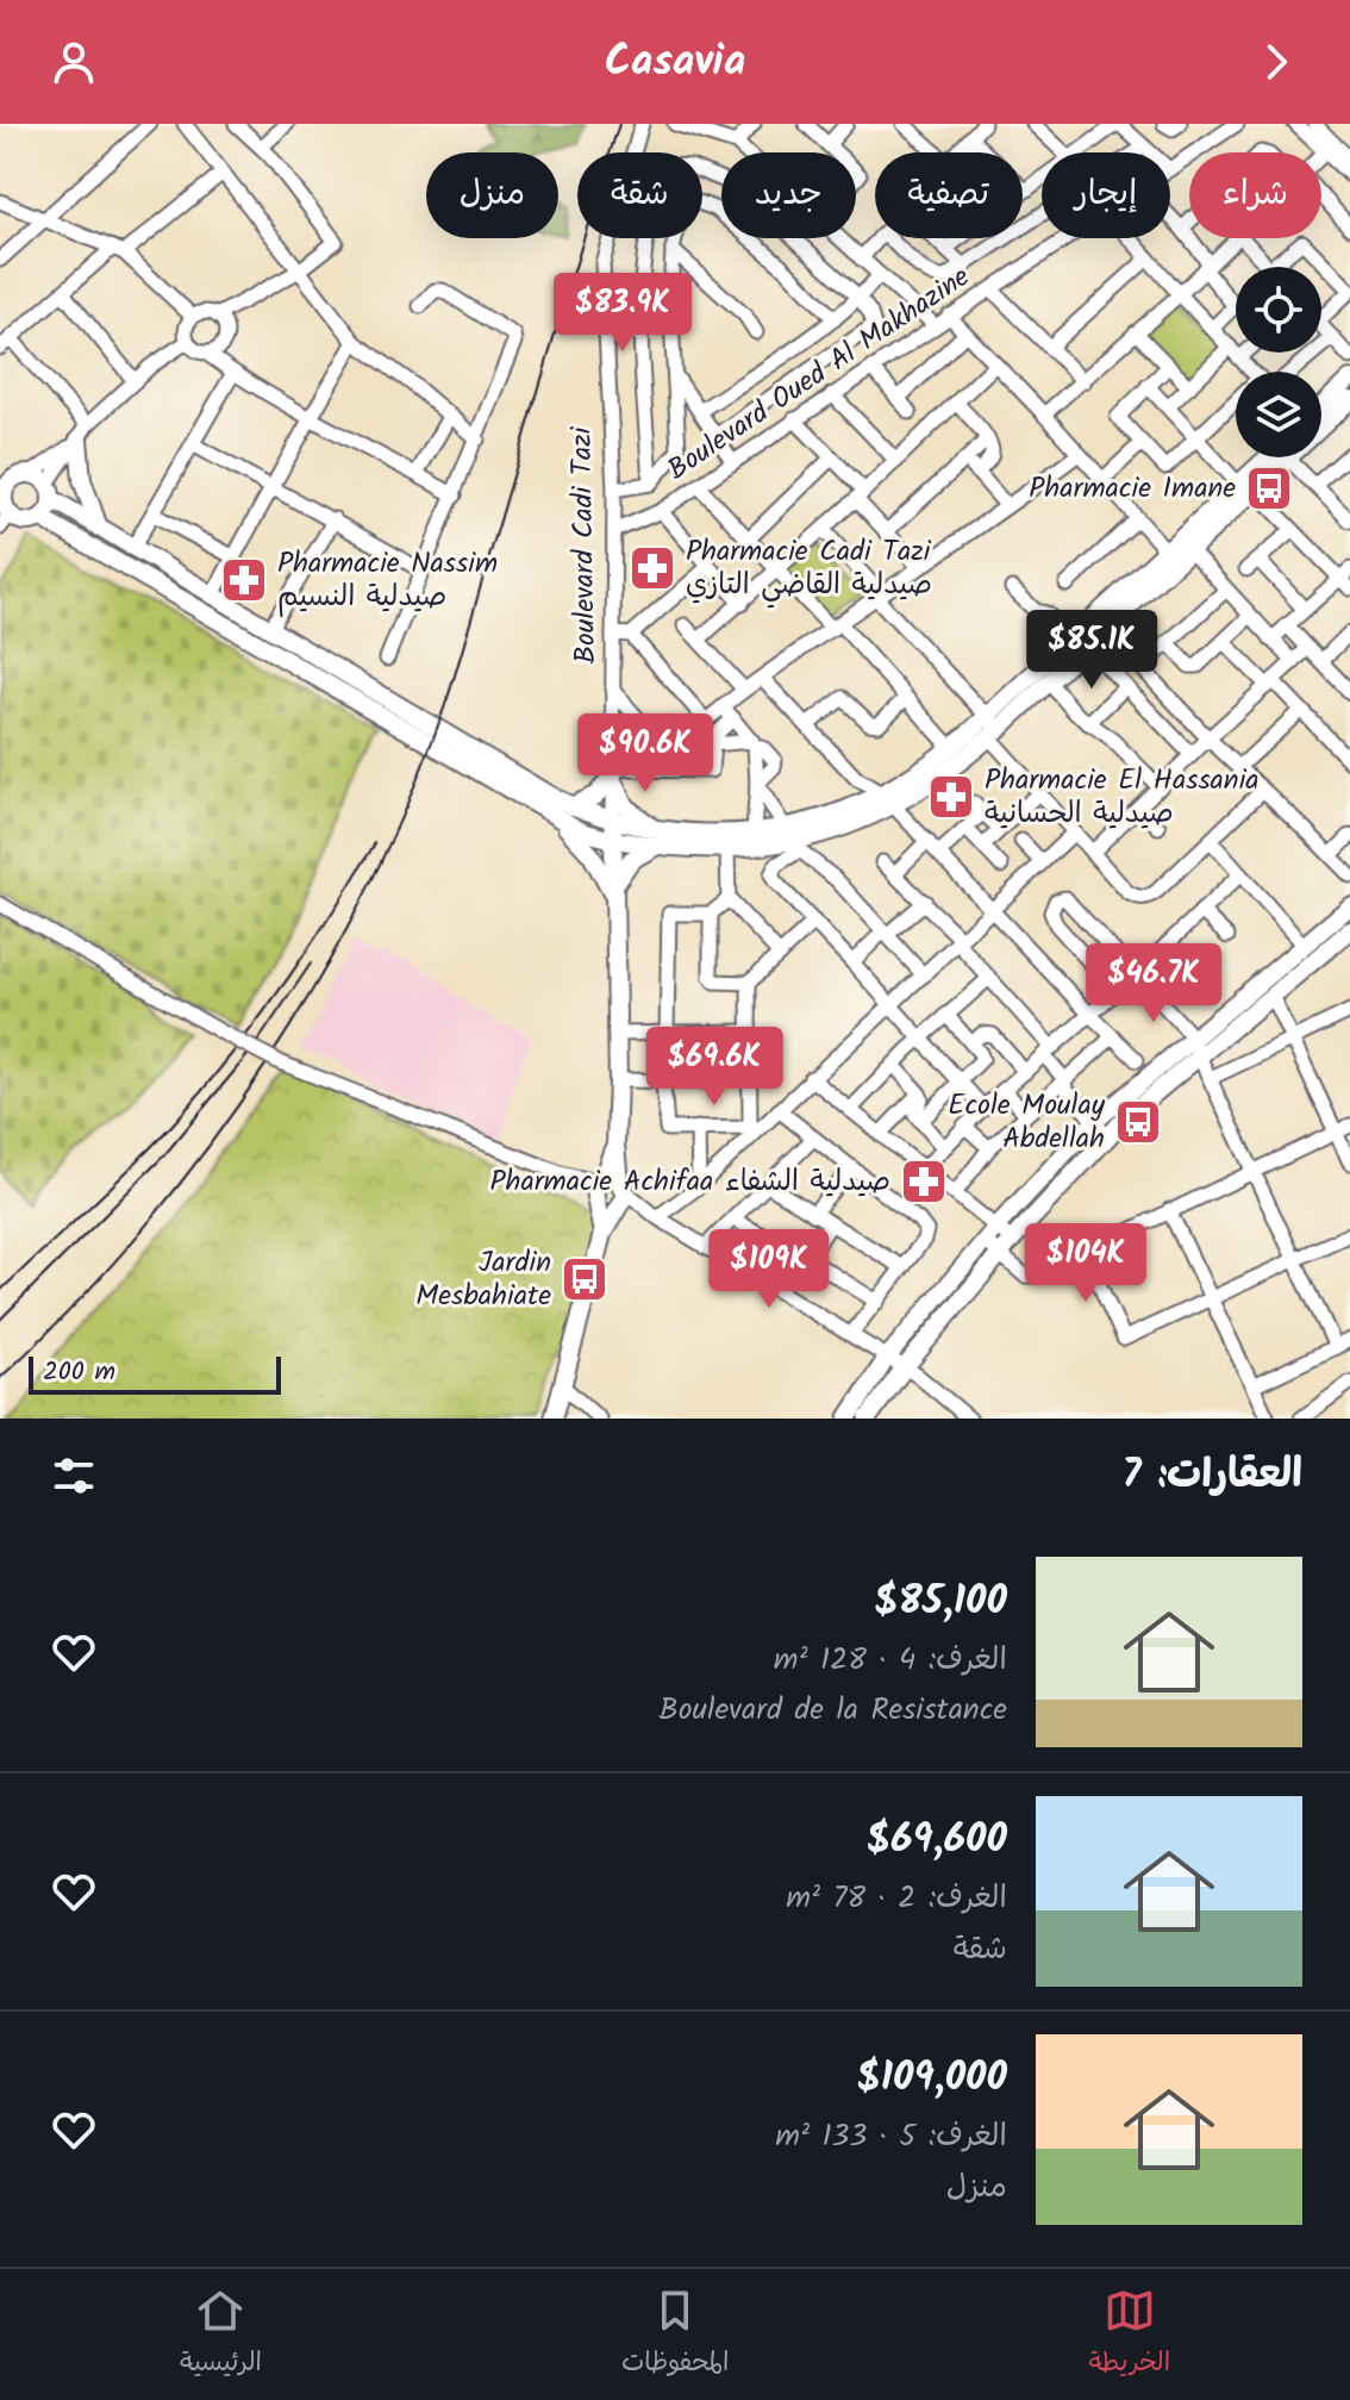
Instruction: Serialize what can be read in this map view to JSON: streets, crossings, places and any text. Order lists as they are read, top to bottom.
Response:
{
  "streets": {
    "main road": ["Boulevard Cadi Tazi"],
    "street": ["Boulevard Oued Al Makhazine"]
  },
  "crossings": [
    ["Boulevard Oued Al Makhazine", "Boulevard Cadi Tazi"]
  ],
  "places": {
    "bus stop": ["Pharmacie Imane", "Ecole Moulay Abdellah", "Jardin Mesbahiate"],
    "pharmacy": [
      "Pharmacie Cadi Tazi صيدلية القاضي التازي",
      "Pharmacie Nassim صيدلية النسيم",
      "Pharmacie El Hassania صيدلية الحسانية",
      "Pharmacie Achifaa صيدلية الشفاء"
    ]
  },
  "scale_bar": "200 m",
  "page": {
    "header": "Casavia",
    "chip": [
      "شراء",
      "إيجار",
      "تصفية",
      "جديد",
      "شقة",
      "منزل"
    ],
    "price": [
      "$83.9K",
      "$85.1K",
      "$90.6K",
      "$46.7K",
      "$69.6K",
      "$104K",
      "$109K"
    ],
    "scale": "200 m",
    "heading": "العقارات: 7",
    "list": [
      {
        "name": "$85,100",
        "note": "الغرف: 4 · 128 m² · Boulevard de la Resistance"
      },
      {
        "name": "$69,600",
        "note": "الغرف: 2 · 78 m² · شقة"
      },
      {
        "name": "$109,000",
        "note": "الغرف: 5 · 133 m² · منزل"
      }
    ],
    "tabs": ["الخريطة", "المحفوظات", "الرئيسية"]
  }
}
